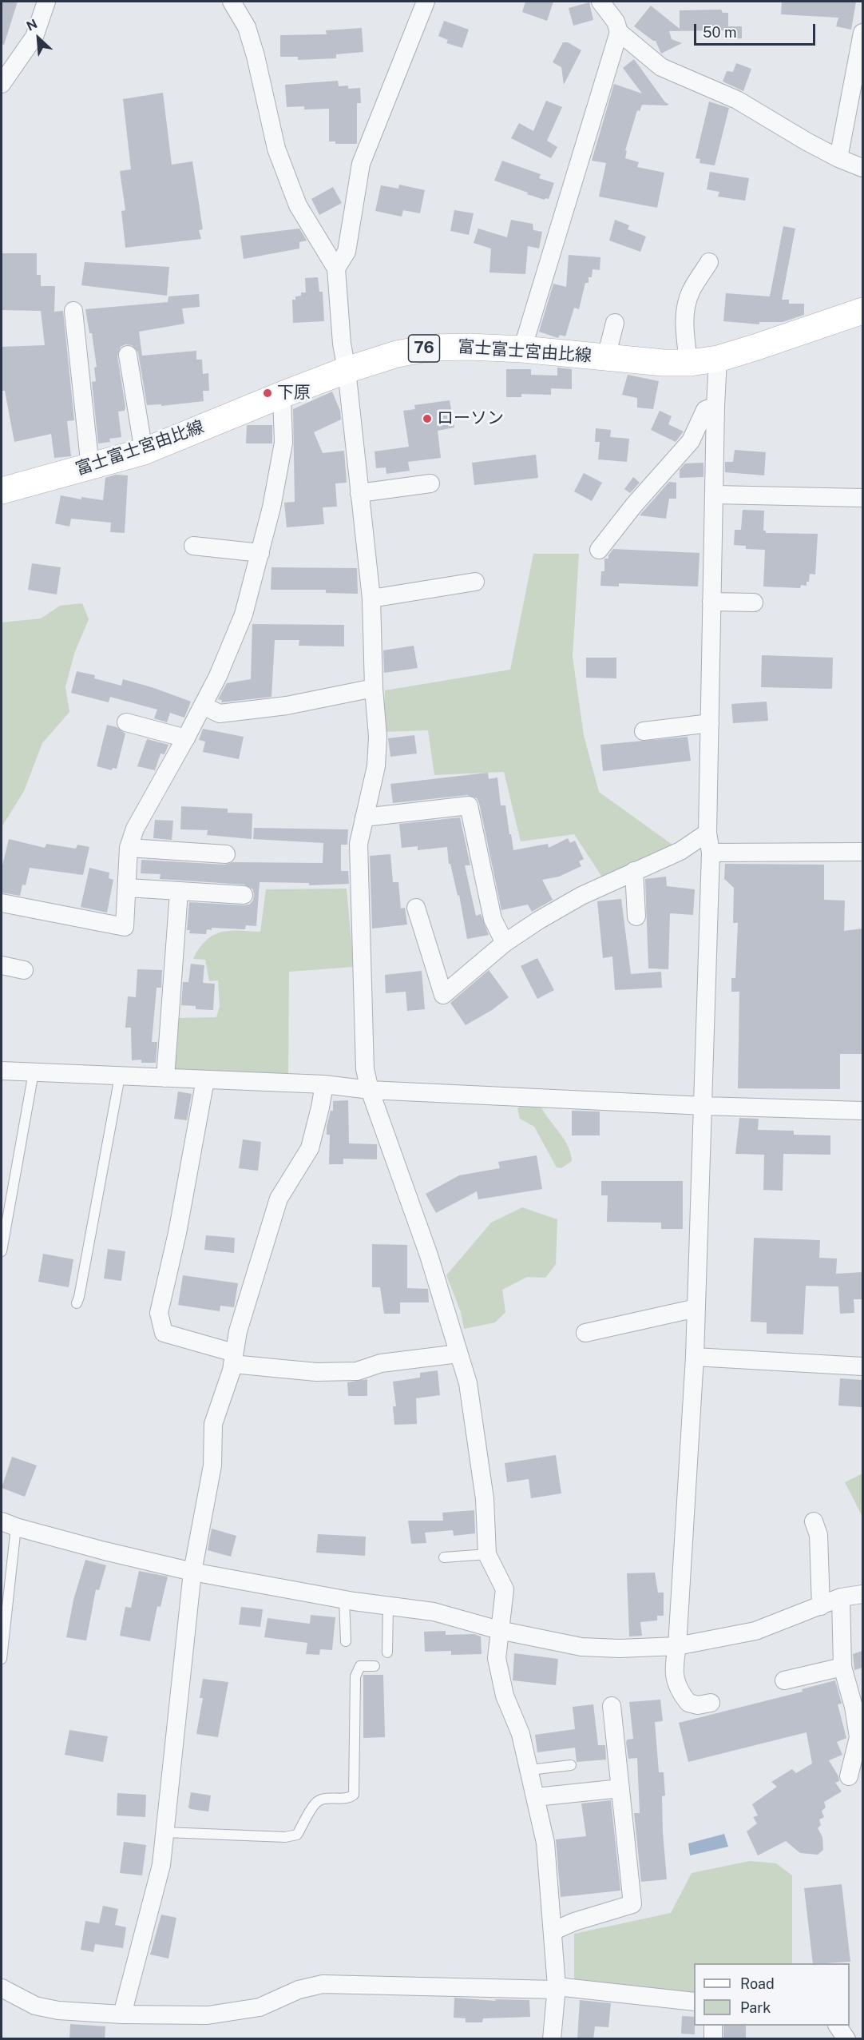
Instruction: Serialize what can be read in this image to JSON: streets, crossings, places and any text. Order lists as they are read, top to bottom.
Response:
{
  "streets": {
    "main road": ["76", "富士富士宮由比線"]
  },
  "places": ["下原", "ローソン"],
  "legend": ["Road", "Park"],
  "scale_bar": "50 m",
  "north": "top left"
}
